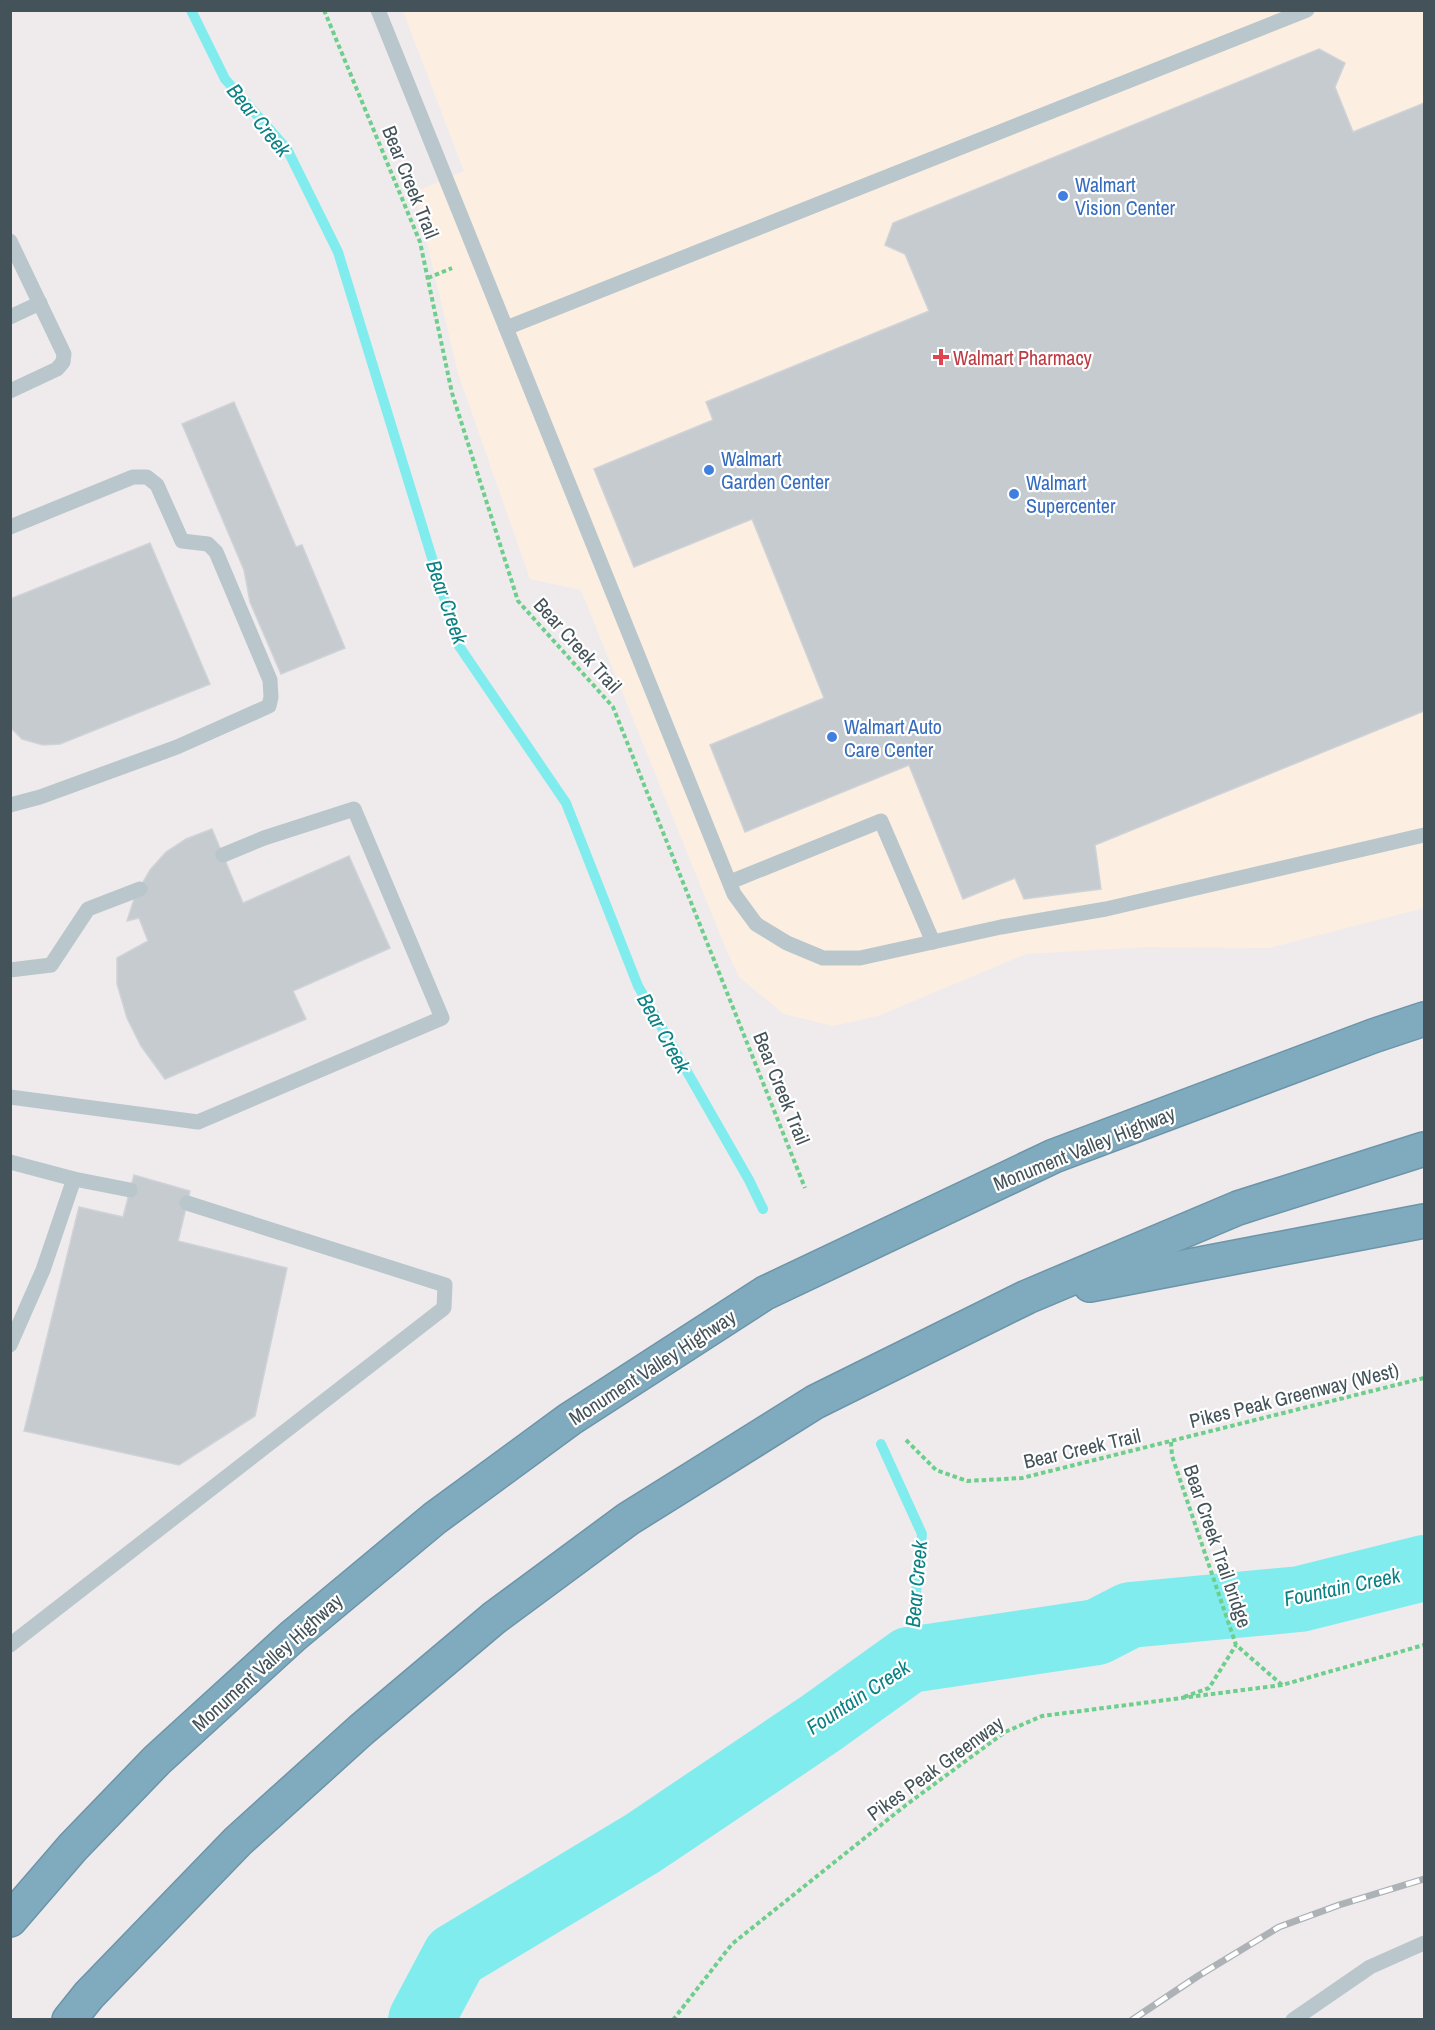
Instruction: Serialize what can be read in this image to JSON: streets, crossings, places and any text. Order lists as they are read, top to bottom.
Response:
{
  "streets": {
    "highway": ["Monument Valley Highway"],
    "path": [
      "Bear Creek Trail",
      "Pikes Peak Greenway (West)",
      "Bear Creek Trail bridge",
      "Pikes Peak Greenway"
    ]
  },
  "crossings": [
    ["Bear Creek Trail", "Pikes Peak Greenway (West)"],
    ["Bear Creek Trail", "Bear Creek Trail bridge"],
    ["Pikes Peak Greenway (West)", "Bear Creek Trail bridge"],
    ["Bear Creek Trail bridge", "Pikes Peak Greenway"]
  ],
  "water": ["Bear Creek", "Fountain Creek"],
  "places": {
    "other": [
      "Walmart Vision Center",
      "Walmart Garden Center",
      "Walmart Supercenter",
      "Walmart Auto Care Center"
    ],
    "health": ["Walmart Pharmacy"]
  }
}
